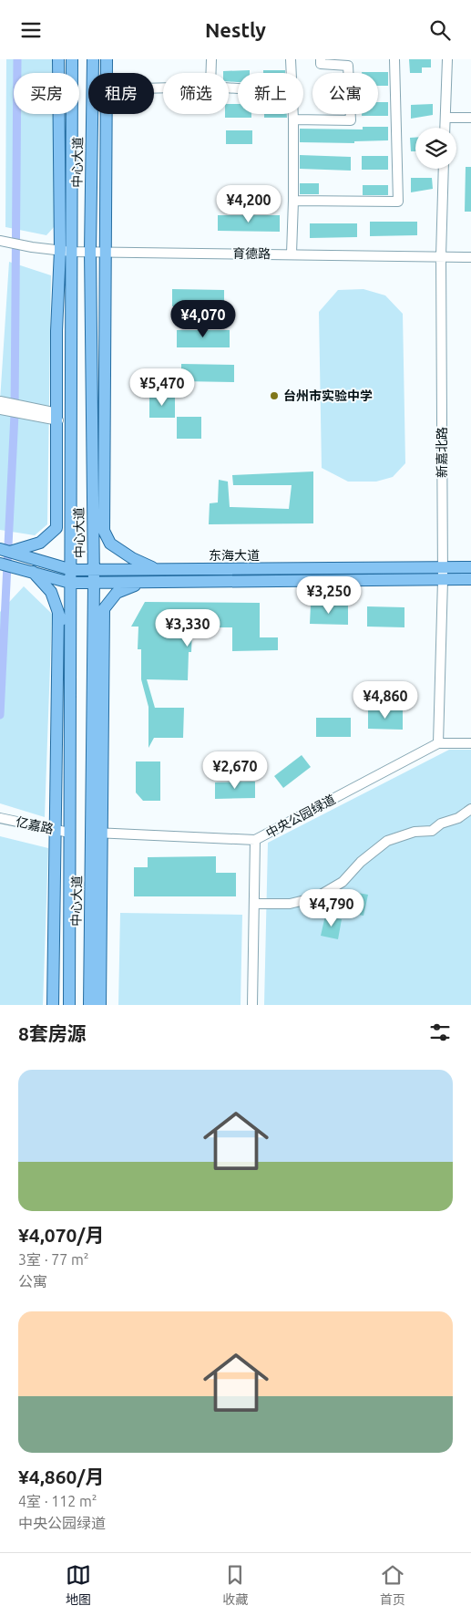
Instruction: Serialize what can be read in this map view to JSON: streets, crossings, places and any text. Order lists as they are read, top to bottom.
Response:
{
  "streets": {
    "main road": ["中心大道", "东海大道"],
    "street": [
      "育德路",
      "新嘉北路",
      "中央公园绿道",
      "亿嘉路"
    ]
  },
  "crossings": [
    ["中心大道", "育德路"],
    ["中心大道", "东海大道"],
    ["中心大道", "亿嘉路"],
    ["育德路", "新嘉北路"],
    ["新嘉北路", "东海大道"],
    ["新嘉北路", "中央公园绿道"]
  ],
  "places": ["台州市实验中学"],
  "page": {
    "header": "Nestly",
    "chip": [
      "买房",
      "租房",
      "筛选",
      "新上",
      "公寓"
    ],
    "price": [
      "¥4,200",
      "¥4,070",
      "¥5,470",
      "¥3,250",
      "¥3,330",
      "¥4,860",
      "¥2,670",
      "¥4,790"
    ],
    "heading": "8套房源",
    "list": [
      {
        "name": "¥4,070/月",
        "note": "3室 · 77 m² · 公寓"
      },
      {
        "name": "¥4,860/月",
        "note": "4室 · 112 m² · 中央公园绿道"
      }
    ],
    "tabs": ["地图", "收藏", "首页"]
  }
}
